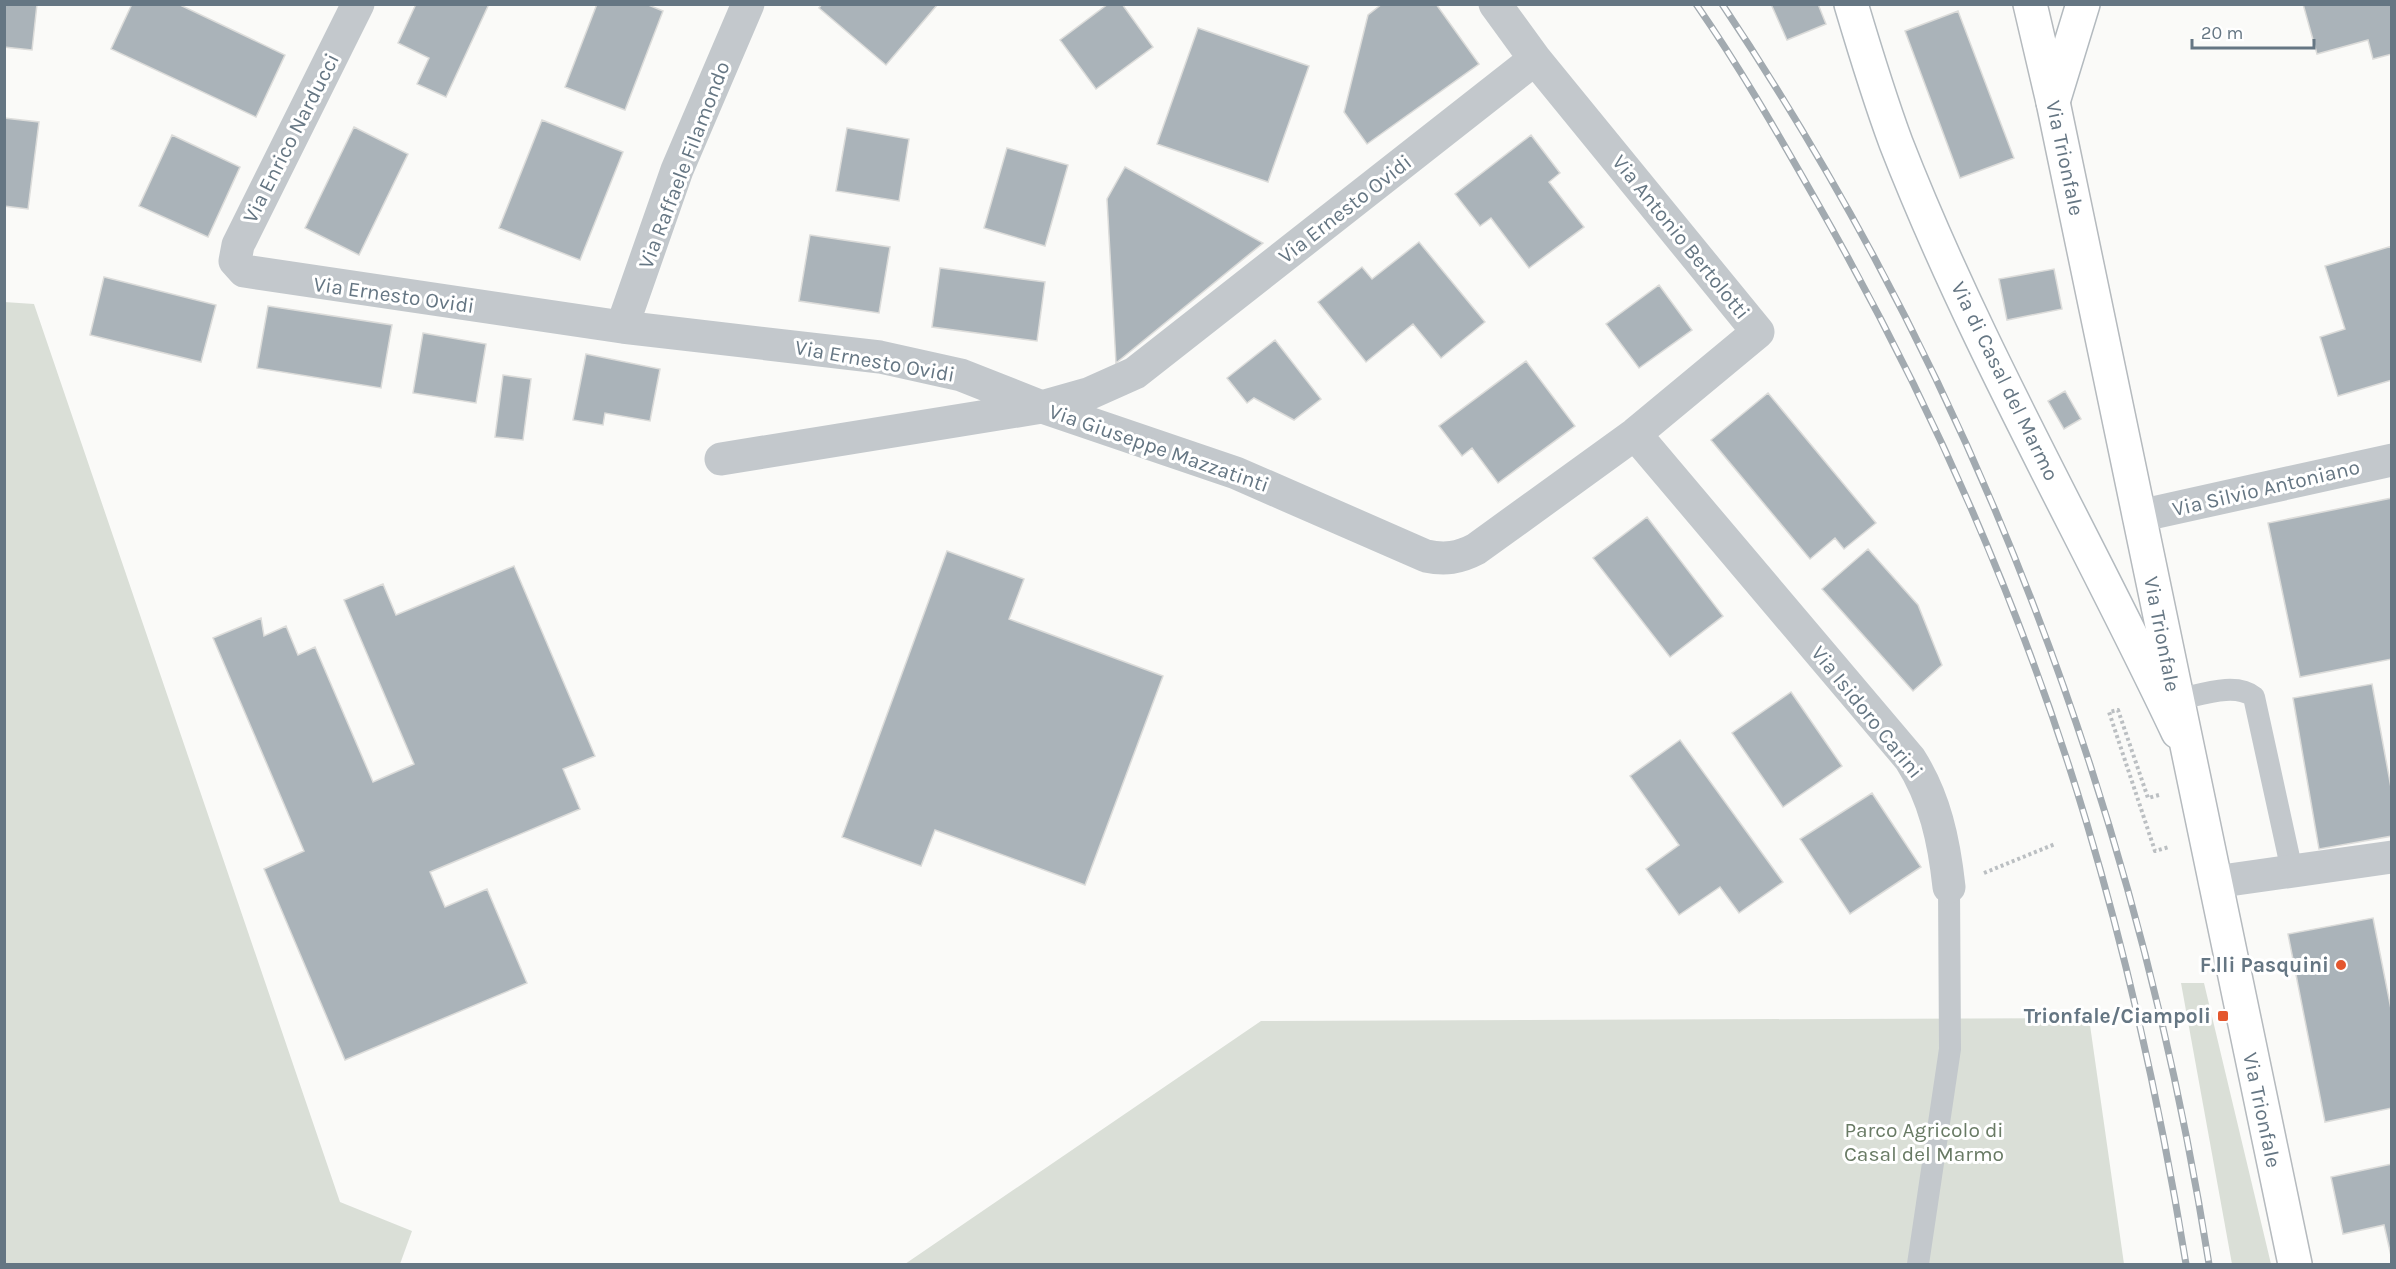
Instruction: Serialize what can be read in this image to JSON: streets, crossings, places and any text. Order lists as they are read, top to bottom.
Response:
{
  "streets": {
    "main road": ["Via Trionfale", "Via di Casal del Marmo"],
    "street": [
      "Via Enrico Narducci",
      "Via Raffaele Filamondo",
      "Via Ernesto Ovidi",
      "Via Antonio Bertolotti",
      "Via Giuseppe Mazzatinti",
      "Via Silvio Antoniano",
      "Via Isidoro Carini"
    ]
  },
  "crossings": [
    ["Via Enrico Narducci", "Via Ernesto Ovidi"],
    ["Via Trionfale", "Via di Casal del Marmo"],
    ["Via Trionfale", "Via Silvio Antoniano"],
    ["Via Raffaele Filamondo", "Via Ernesto Ovidi"],
    ["Via Ernesto Ovidi", "Via Antonio Bertolotti"],
    ["Via Ernesto Ovidi", "Via Giuseppe Mazzatinti"],
    ["Via Antonio Bertolotti", "Via Giuseppe Mazzatinti"],
    ["Via Antonio Bertolotti", "Via Isidoro Carini"]
  ],
  "parks": ["Parco Agricolo di Casal del Marmo"],
  "places": {
    "other": ["F.lli Pasquini"],
    "transit": ["Trionfale/Ciampoli"]
  },
  "scale_bar": "20 m"
}
